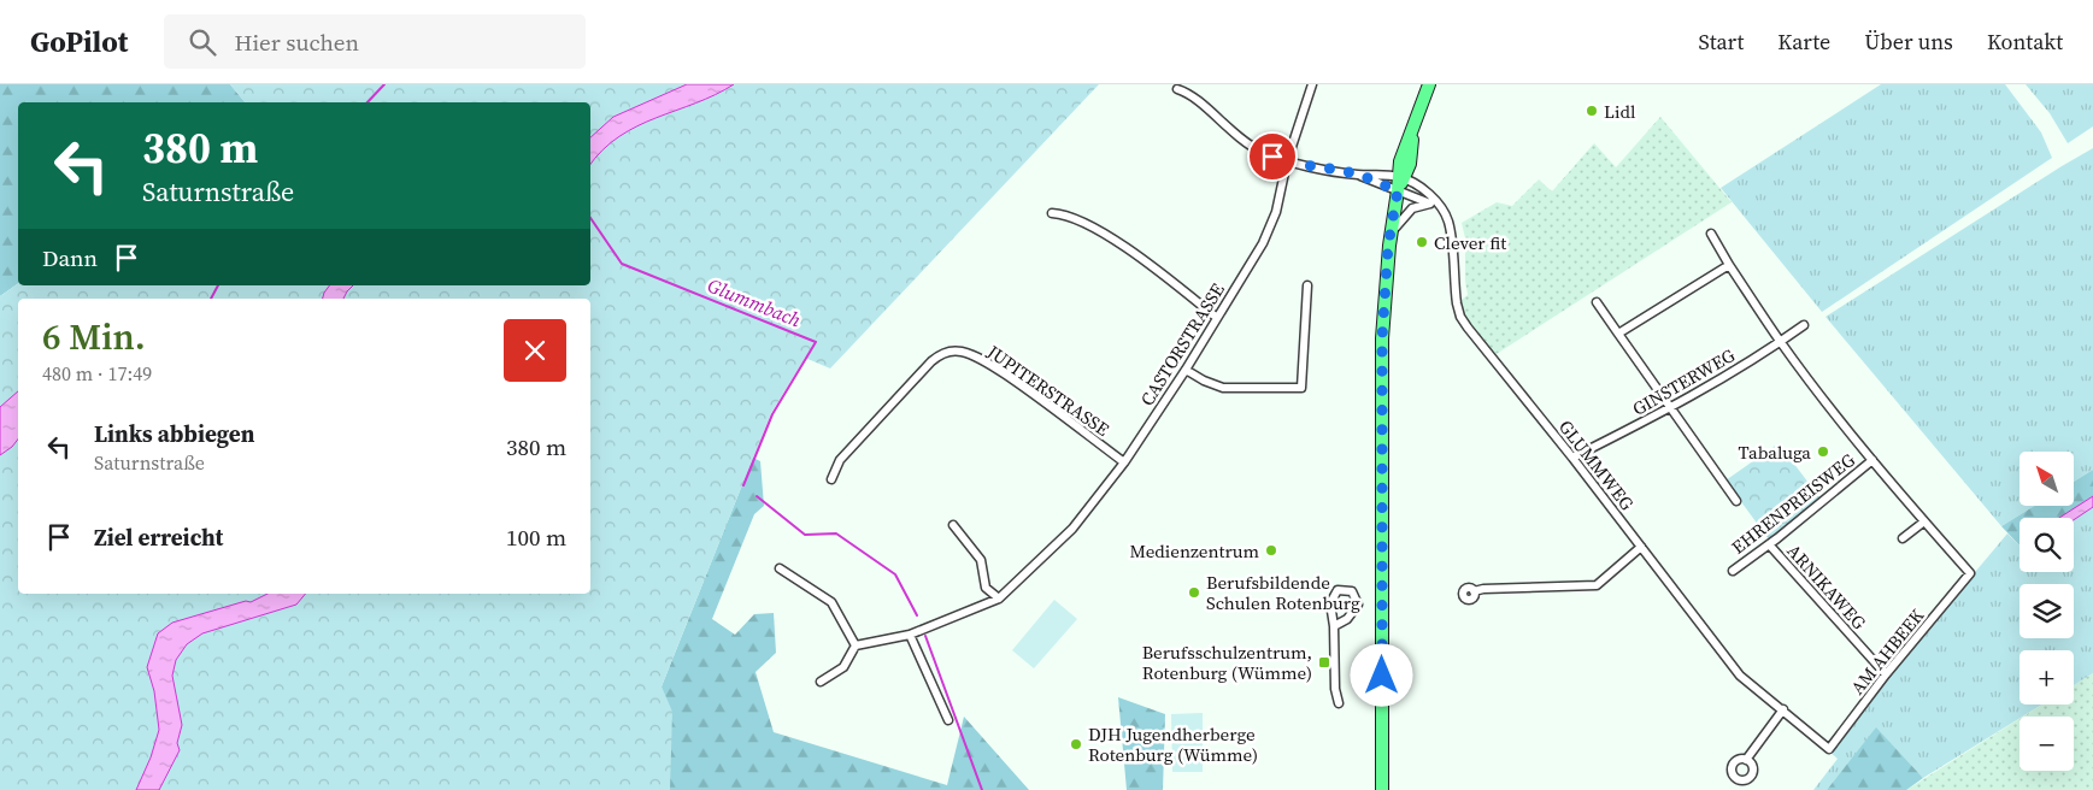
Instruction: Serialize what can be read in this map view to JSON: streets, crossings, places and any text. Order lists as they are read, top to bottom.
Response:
{
  "streets": {
    "street": [
      "CASTORSTRASSE",
      "GINSTERWEG",
      "JUPITERSTRASSE",
      "GLUMMWEG",
      "EHRENPREISWEG",
      "ARNIKAWEG",
      "AM AHBEEK"
    ]
  },
  "crossings": [
    ["CASTORSTRASSE", "JUPITERSTRASSE"],
    ["GINSTERWEG", "GLUMMWEG"],
    ["GLUMMWEG", "AM AHBEEK"],
    ["EHRENPREISWEG", "ARNIKAWEG"],
    ["ARNIKAWEG", "AM AHBEEK"]
  ],
  "water": ["Glummbach"],
  "places": {
    "other": [
      "Lidl",
      "Clever fit",
      "Tabaluga",
      "Medienzentrum",
      "Berufsbildende Schulen Rotenburg",
      "DJH Jugendherberge Rotenburg (Wümme)"
    ],
    "transit": ["Berufsschulzentrum, Rotenburg (Wümme)"]
  },
  "north": "top left",
  "page": {
    "header": "GoPilot",
    "search": "Hier suchen",
    "nav": [
      "Start",
      "Karte",
      "Über uns",
      "Kontakt"
    ],
    "turn": ["380 m", "Saturnstraße"],
    "then": "Dann",
    "heading": ["6 Min.", "480 m · 17:49"],
    "list": [
      {
        "name": "Links abbiegen",
        "note": "Saturnstraße",
        "value": "380 m"
      },
      {
        "name": "Ziel erreicht",
        "value": "100 m"
      }
    ],
    "map_buttons": ["+", "−"]
  }
}
